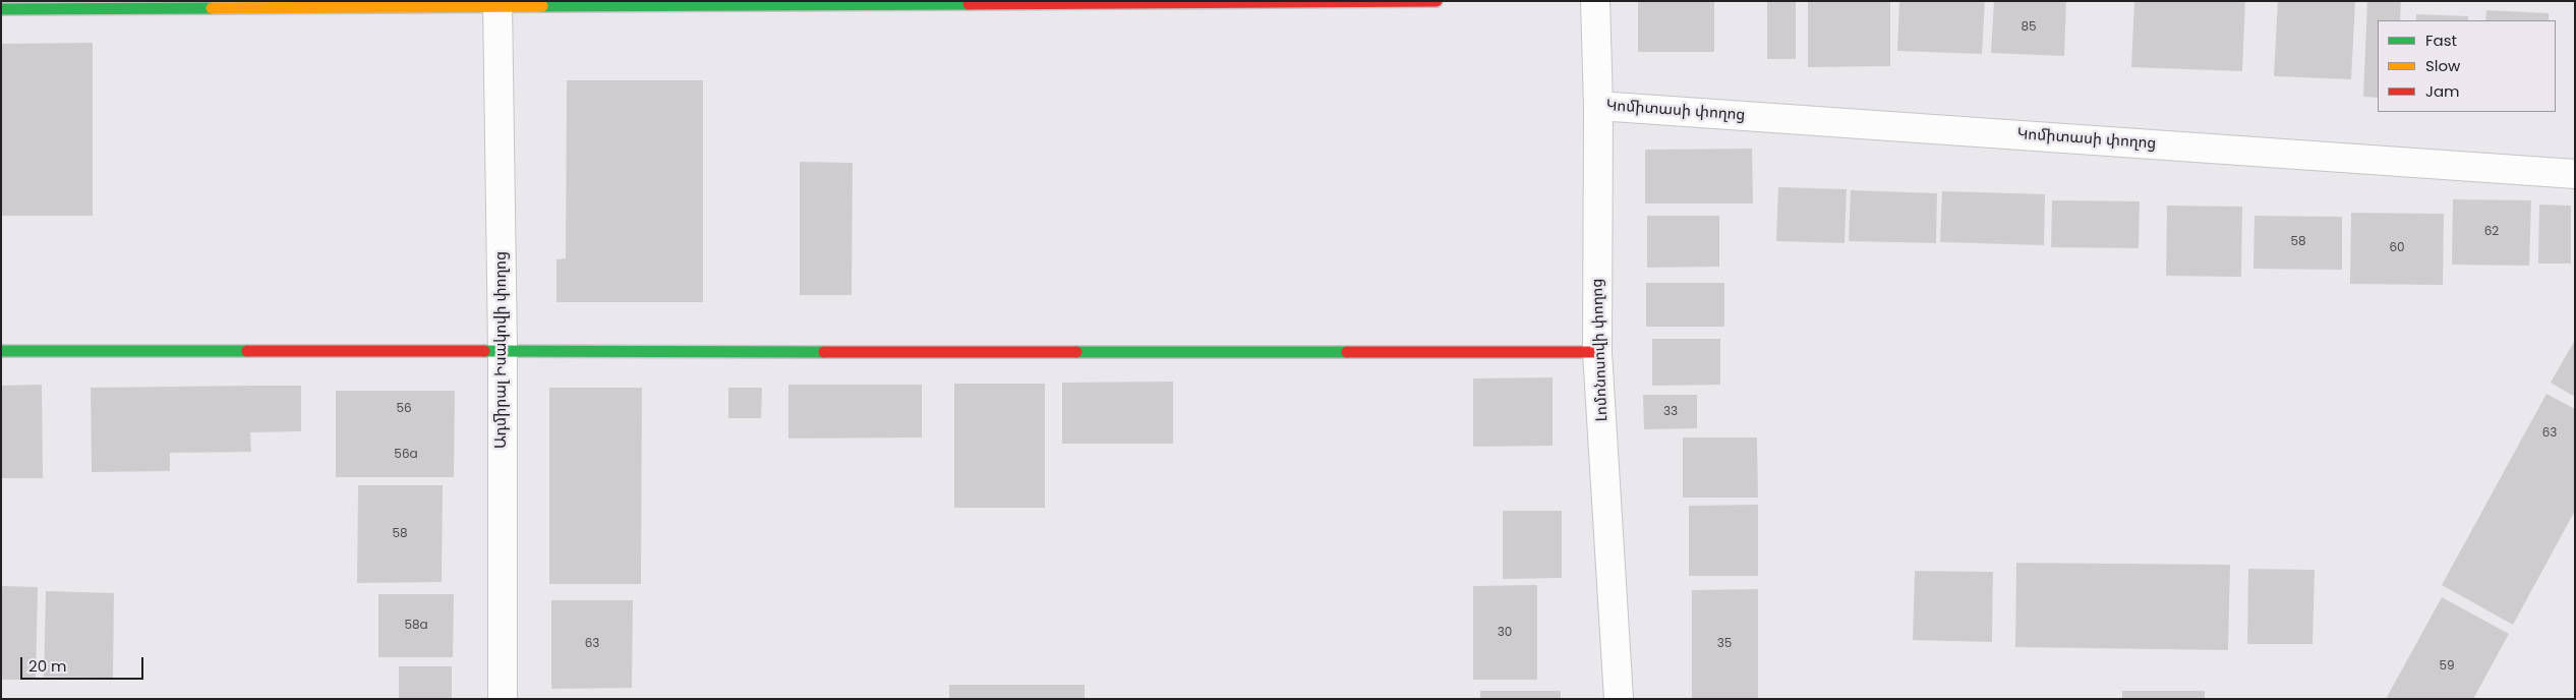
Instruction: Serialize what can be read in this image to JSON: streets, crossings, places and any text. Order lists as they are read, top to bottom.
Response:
{
  "streets": {
    "street": ["Կոմիտասի փողոց", "Ադմիրալ Իսակովի փողոց", "Լոմոնոսովի փողոց"]
  },
  "crossings": [
    ["Կոմիտասի փողոց", "Լոմոնոսովի փողոց"]
  ],
  "house_numbers": [
    "85",
    "62",
    "58",
    "60",
    "56",
    "33",
    "63",
    "56a",
    "58",
    "58a",
    "30",
    "63",
    "35",
    "59"
  ],
  "legend": ["Fast", "Slow", "Jam"],
  "scale_bar": "20 m"
}
